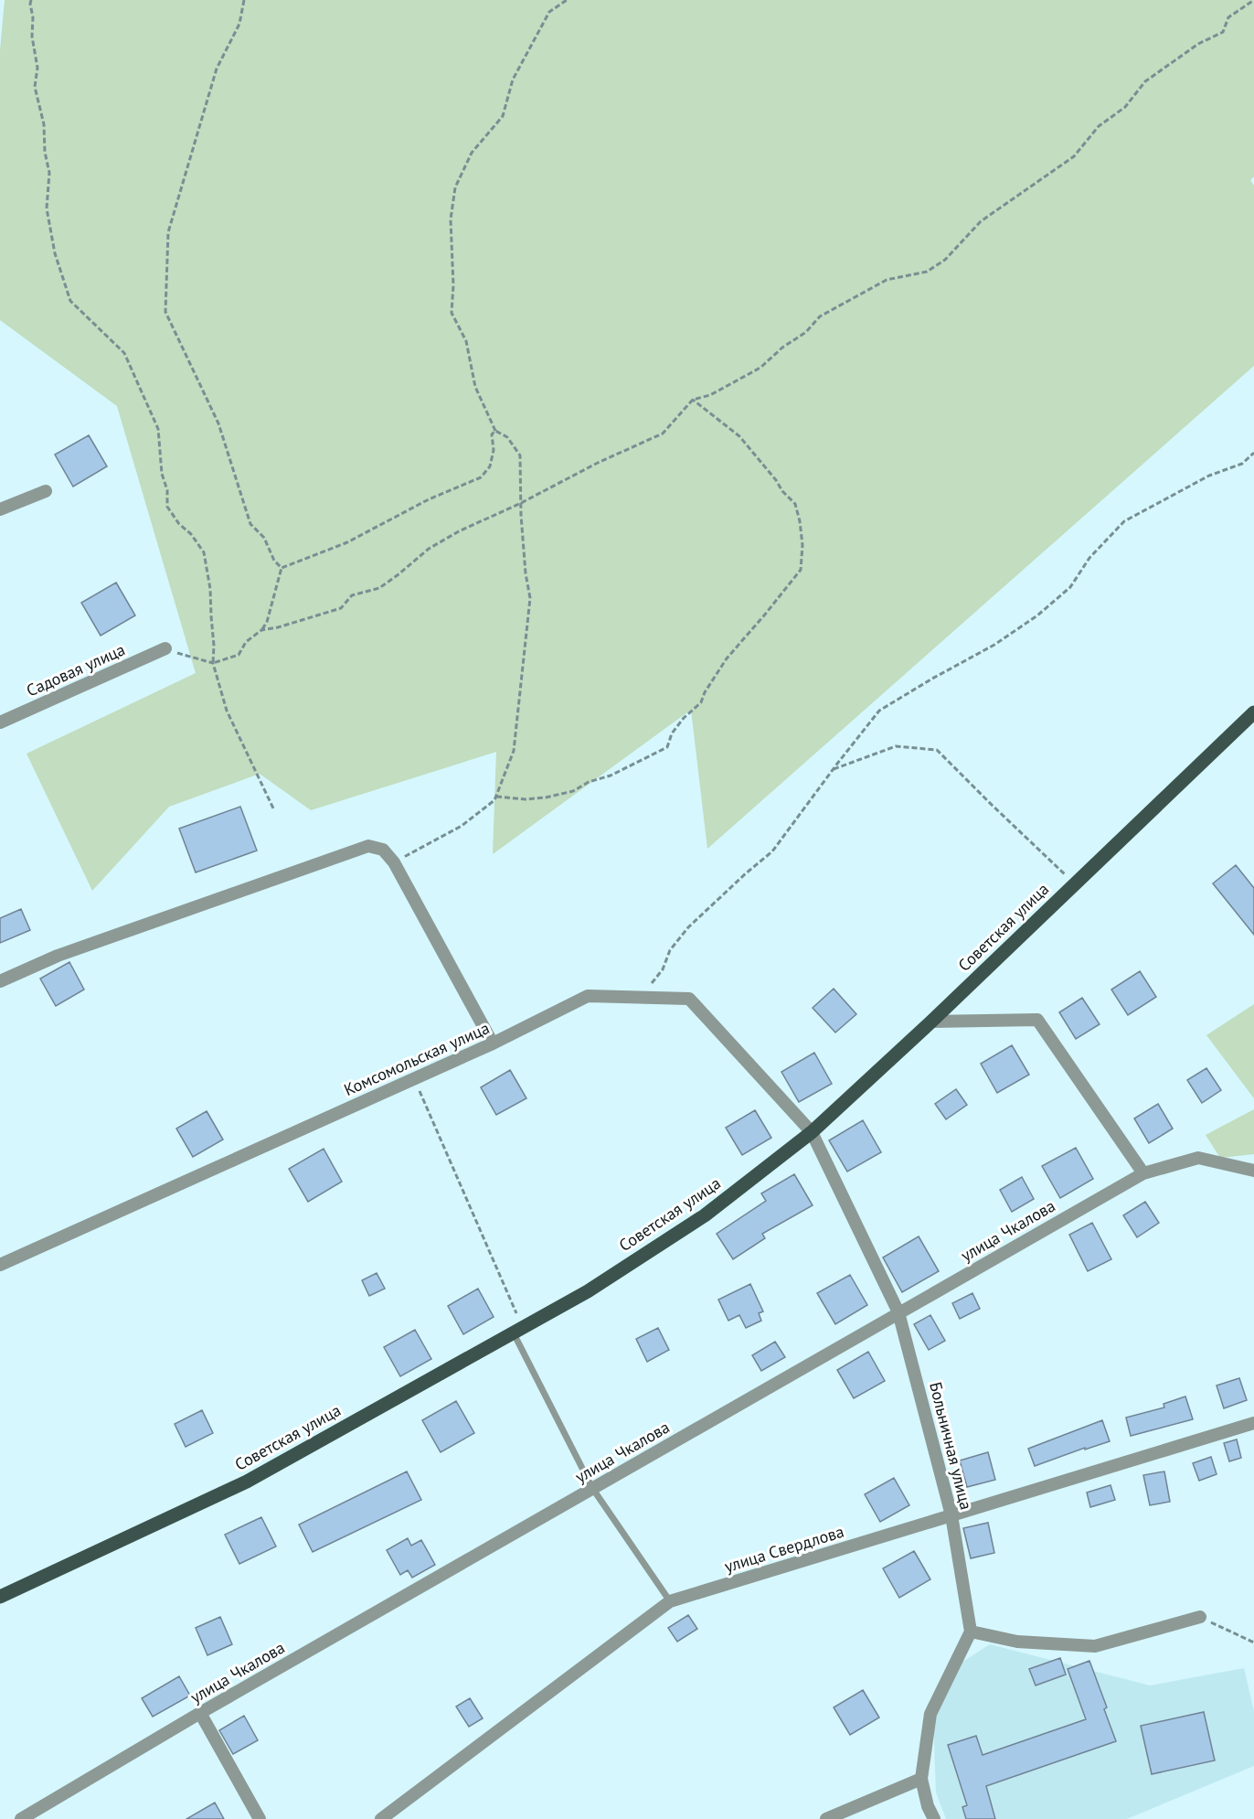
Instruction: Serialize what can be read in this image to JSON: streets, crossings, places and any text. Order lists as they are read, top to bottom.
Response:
{
  "streets": {
    "main road": ["Советская улица"],
    "street": [
      "Садовая улица",
      "Комсомольская улица",
      "улица Чкалова",
      "Больничная улица",
      "улица Свердлова"
    ]
  },
  "crossings": [
    ["Советская улица", "Комсомольская улица"],
    ["Советская улица", "Больничная улица"],
    ["Комсомольская улица", "Больничная улица"],
    ["улица Чкалова", "Больничная улица"],
    ["Больничная улица", "улица Свердлова"]
  ]
}
